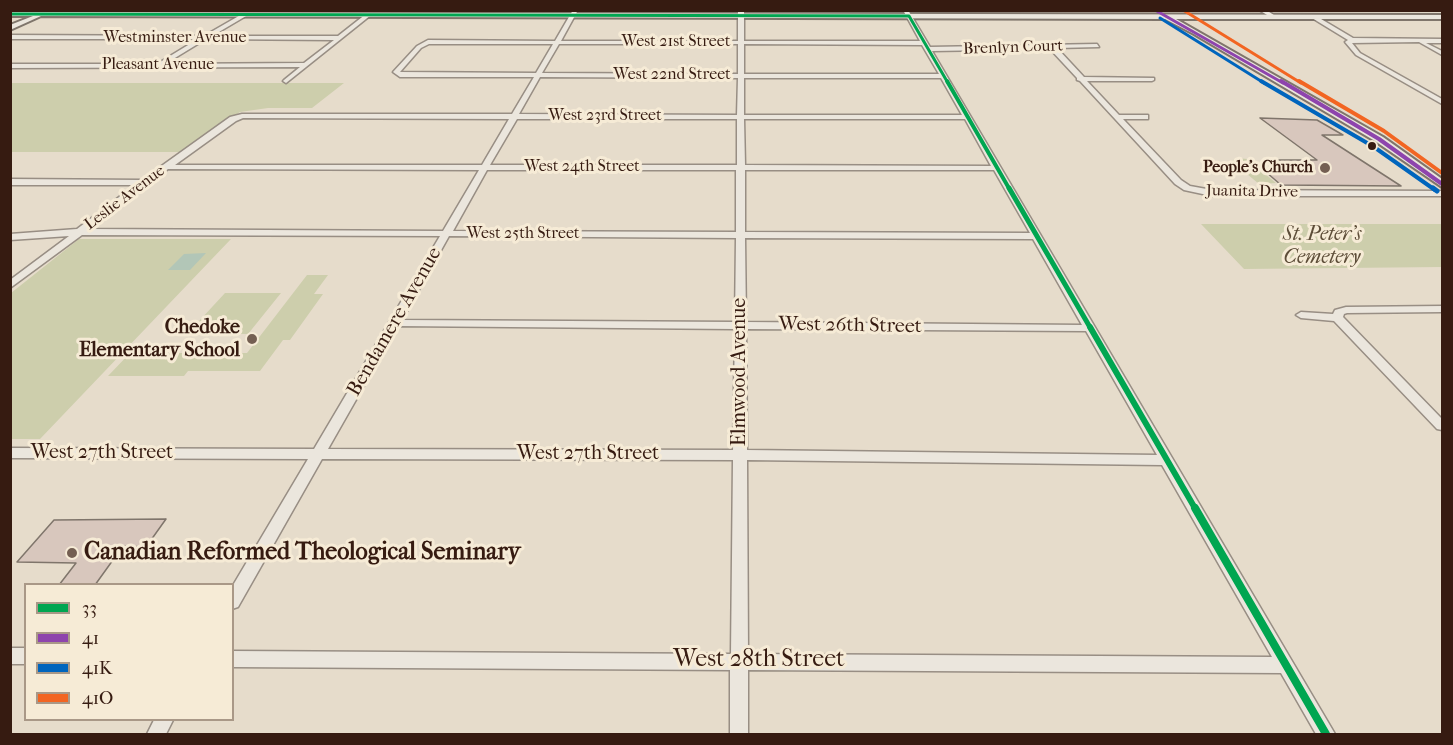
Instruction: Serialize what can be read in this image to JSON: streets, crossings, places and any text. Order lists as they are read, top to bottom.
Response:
{
  "streets": {
    "street": [
      "Westminster Avenue",
      "West 21st Street",
      "Brenlyn Court",
      "Pleasant Avenue",
      "West 22nd Street",
      "West 23rd Street",
      "West 24th Street",
      "Juanita Drive",
      "Leslie Avenue",
      "West 25th Street",
      "Bendamere Avenue",
      "West 26th Street",
      "Elmwood Avenue",
      "West 27th Street",
      "West 28th Street"
    ]
  },
  "crossings": [
    ["West 21st Street", "Brenlyn Court"],
    ["West 21st Street", "West 22nd Street"],
    ["West 21st Street", "Bendamere Avenue"],
    ["West 21st Street", "Elmwood Avenue"],
    ["Brenlyn Court", "Juanita Drive"],
    ["West 22nd Street", "Bendamere Avenue"],
    ["West 22nd Street", "Elmwood Avenue"],
    ["West 23rd Street", "Leslie Avenue"],
    ["West 23rd Street", "Bendamere Avenue"],
    ["West 23rd Street", "Elmwood Avenue"],
    ["West 24th Street", "Leslie Avenue"],
    ["West 24th Street", "Bendamere Avenue"],
    ["West 24th Street", "Elmwood Avenue"],
    ["Leslie Avenue", "West 25th Street"],
    ["West 25th Street", "Bendamere Avenue"],
    ["West 25th Street", "Elmwood Avenue"],
    ["Bendamere Avenue", "West 26th Street"],
    ["Bendamere Avenue", "West 27th Street"],
    ["West 26th Street", "Elmwood Avenue"],
    ["Elmwood Avenue", "West 27th Street"],
    ["Elmwood Avenue", "West 28th Street"]
  ],
  "parks": ["St. Peter's Cemetery"],
  "places": ["People's Church", "Chedoke Elementary School", "Canadian Reformed Theological Seminary"],
  "lines": [
    "transit line 41",
    "transit line 41O",
    "transit line 33",
    "transit line 41K"
  ],
  "legend": [
    "33",
    "41",
    "41K",
    "41O"
  ]
}
